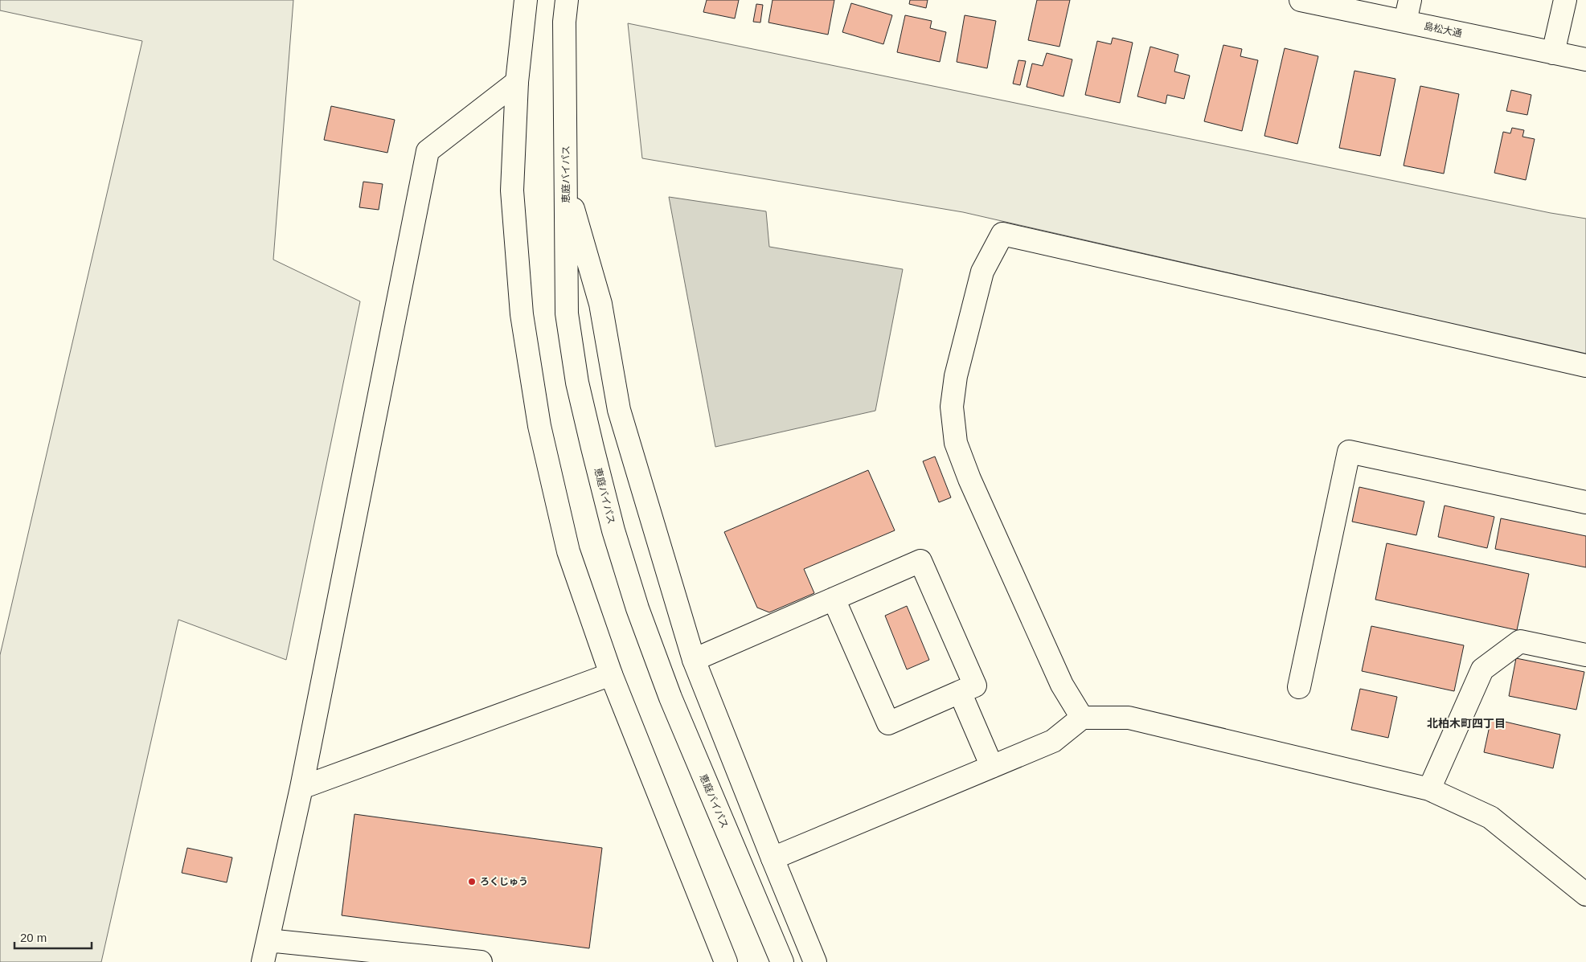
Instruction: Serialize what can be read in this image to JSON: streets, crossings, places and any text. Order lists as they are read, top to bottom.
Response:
{
  "streets": {
    "main road": ["島松大通", "恵庭バイパス"]
  },
  "districts": ["北柏木町四丁目"],
  "places": ["ろくじゅう"],
  "scale_bar": "20 m"
}
